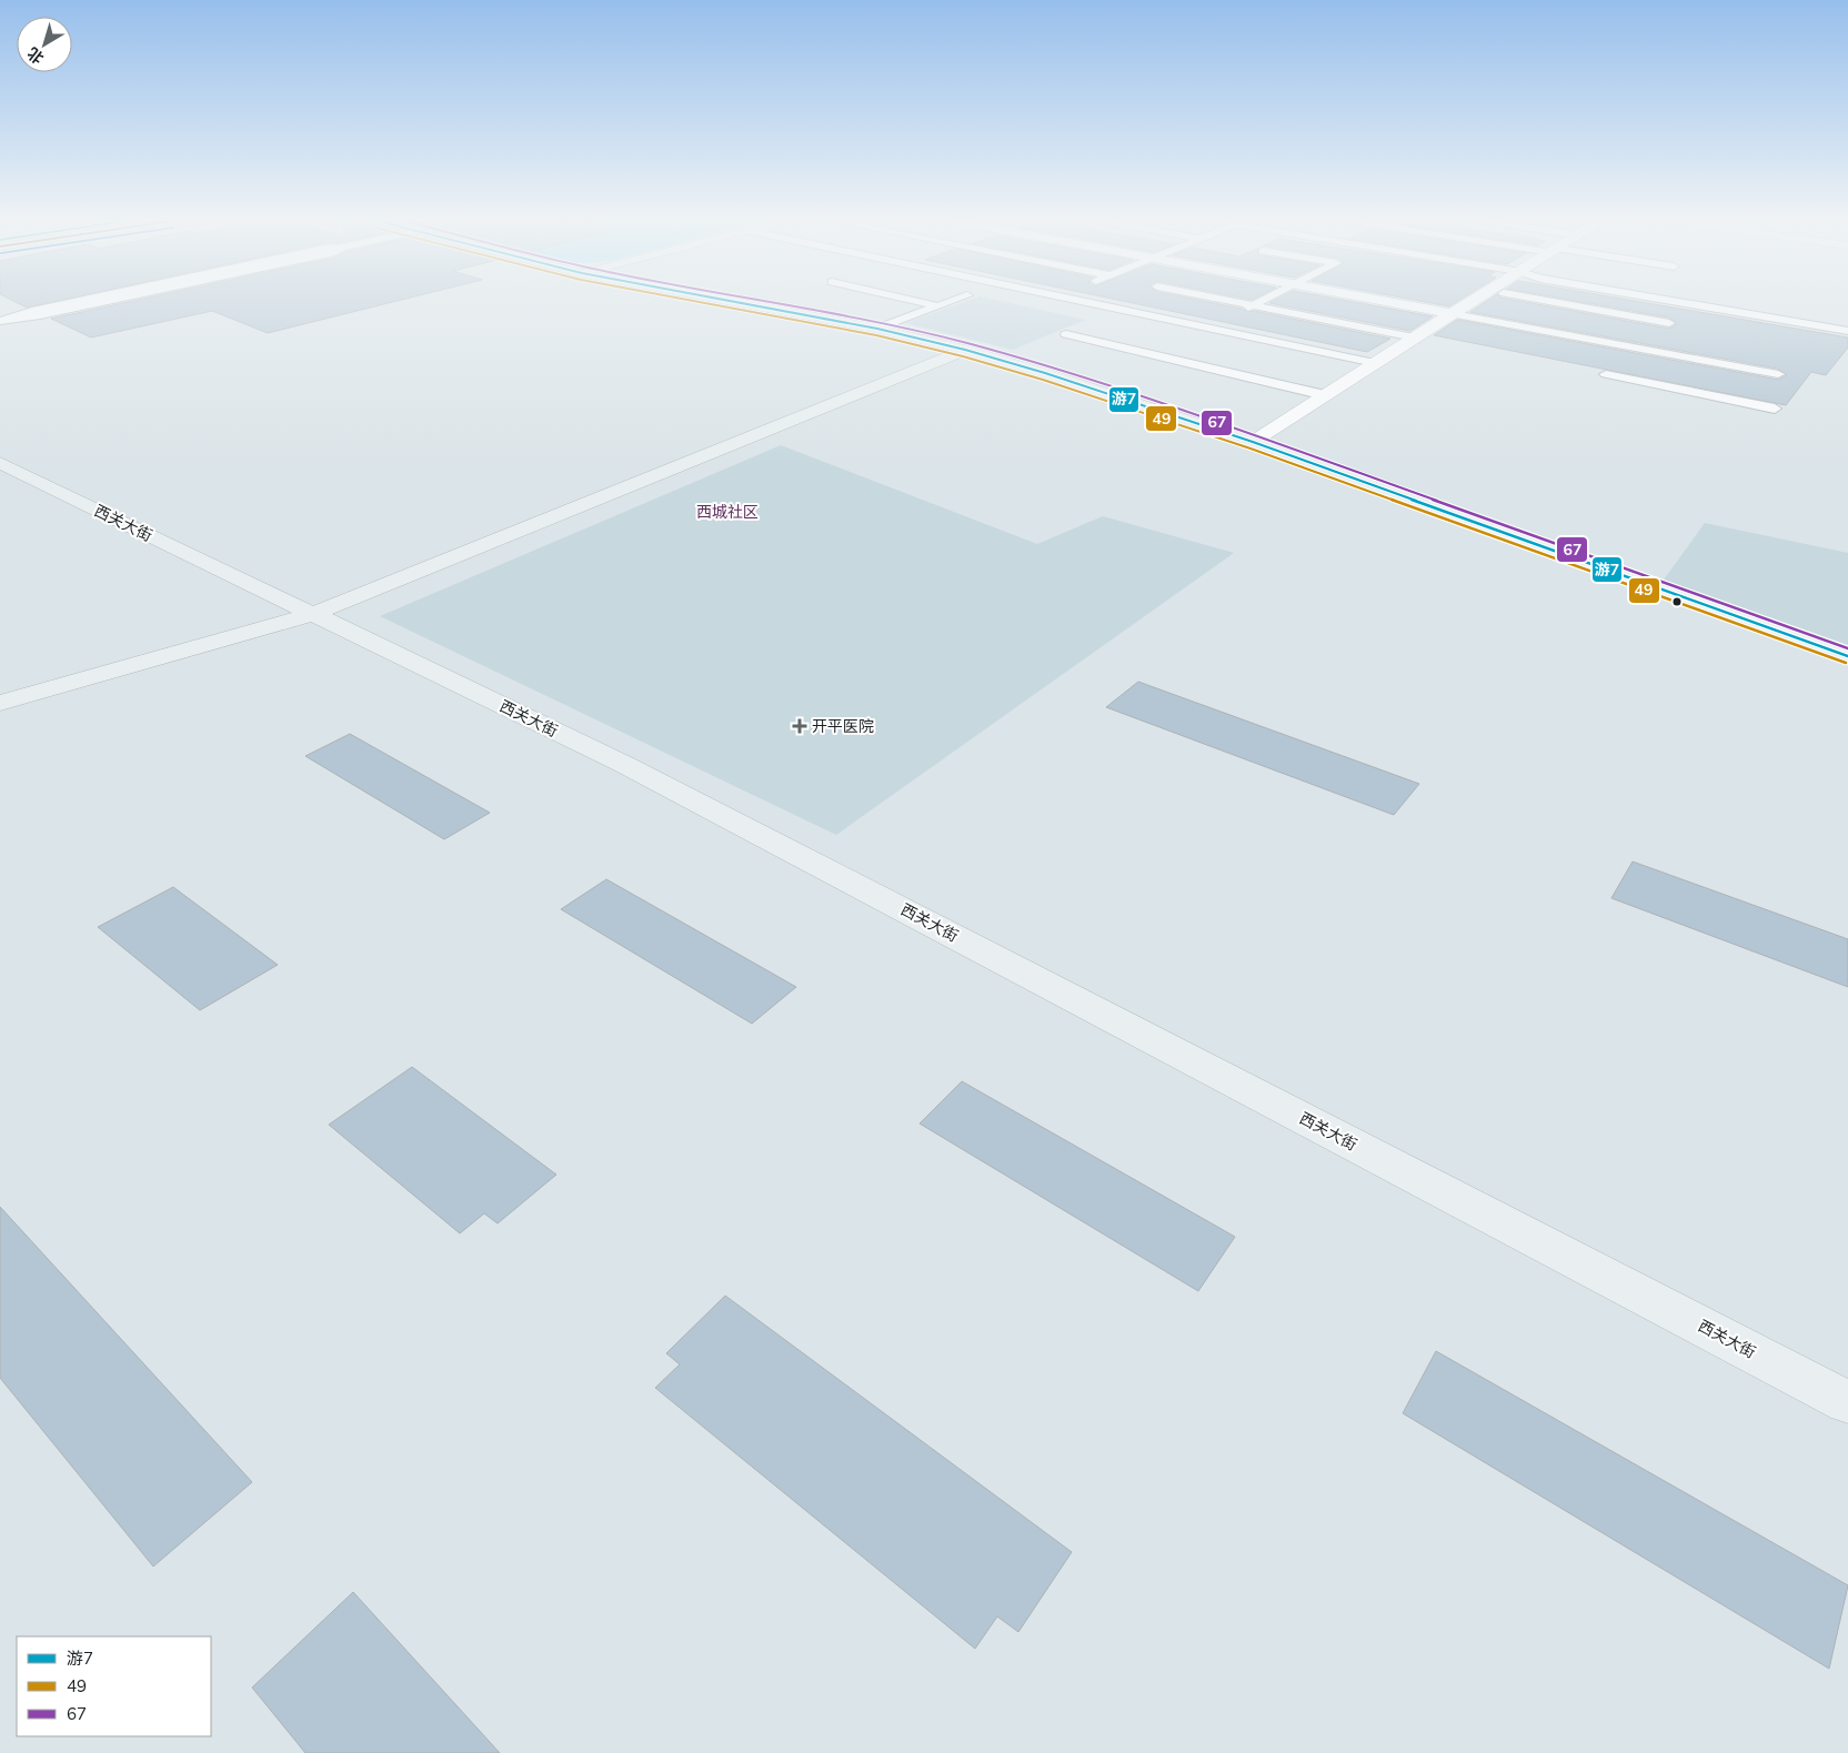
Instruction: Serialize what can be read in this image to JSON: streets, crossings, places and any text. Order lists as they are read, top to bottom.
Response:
{
  "streets": {
    "street": ["西关大街"]
  },
  "districts": ["西城社区"],
  "places": {
    "health": ["开平医院"]
  },
  "lines": ["transit line 游7", "transit line 49", "transit line 67"],
  "legend": ["游7", "49", "67"],
  "north": "bottom left"
}
